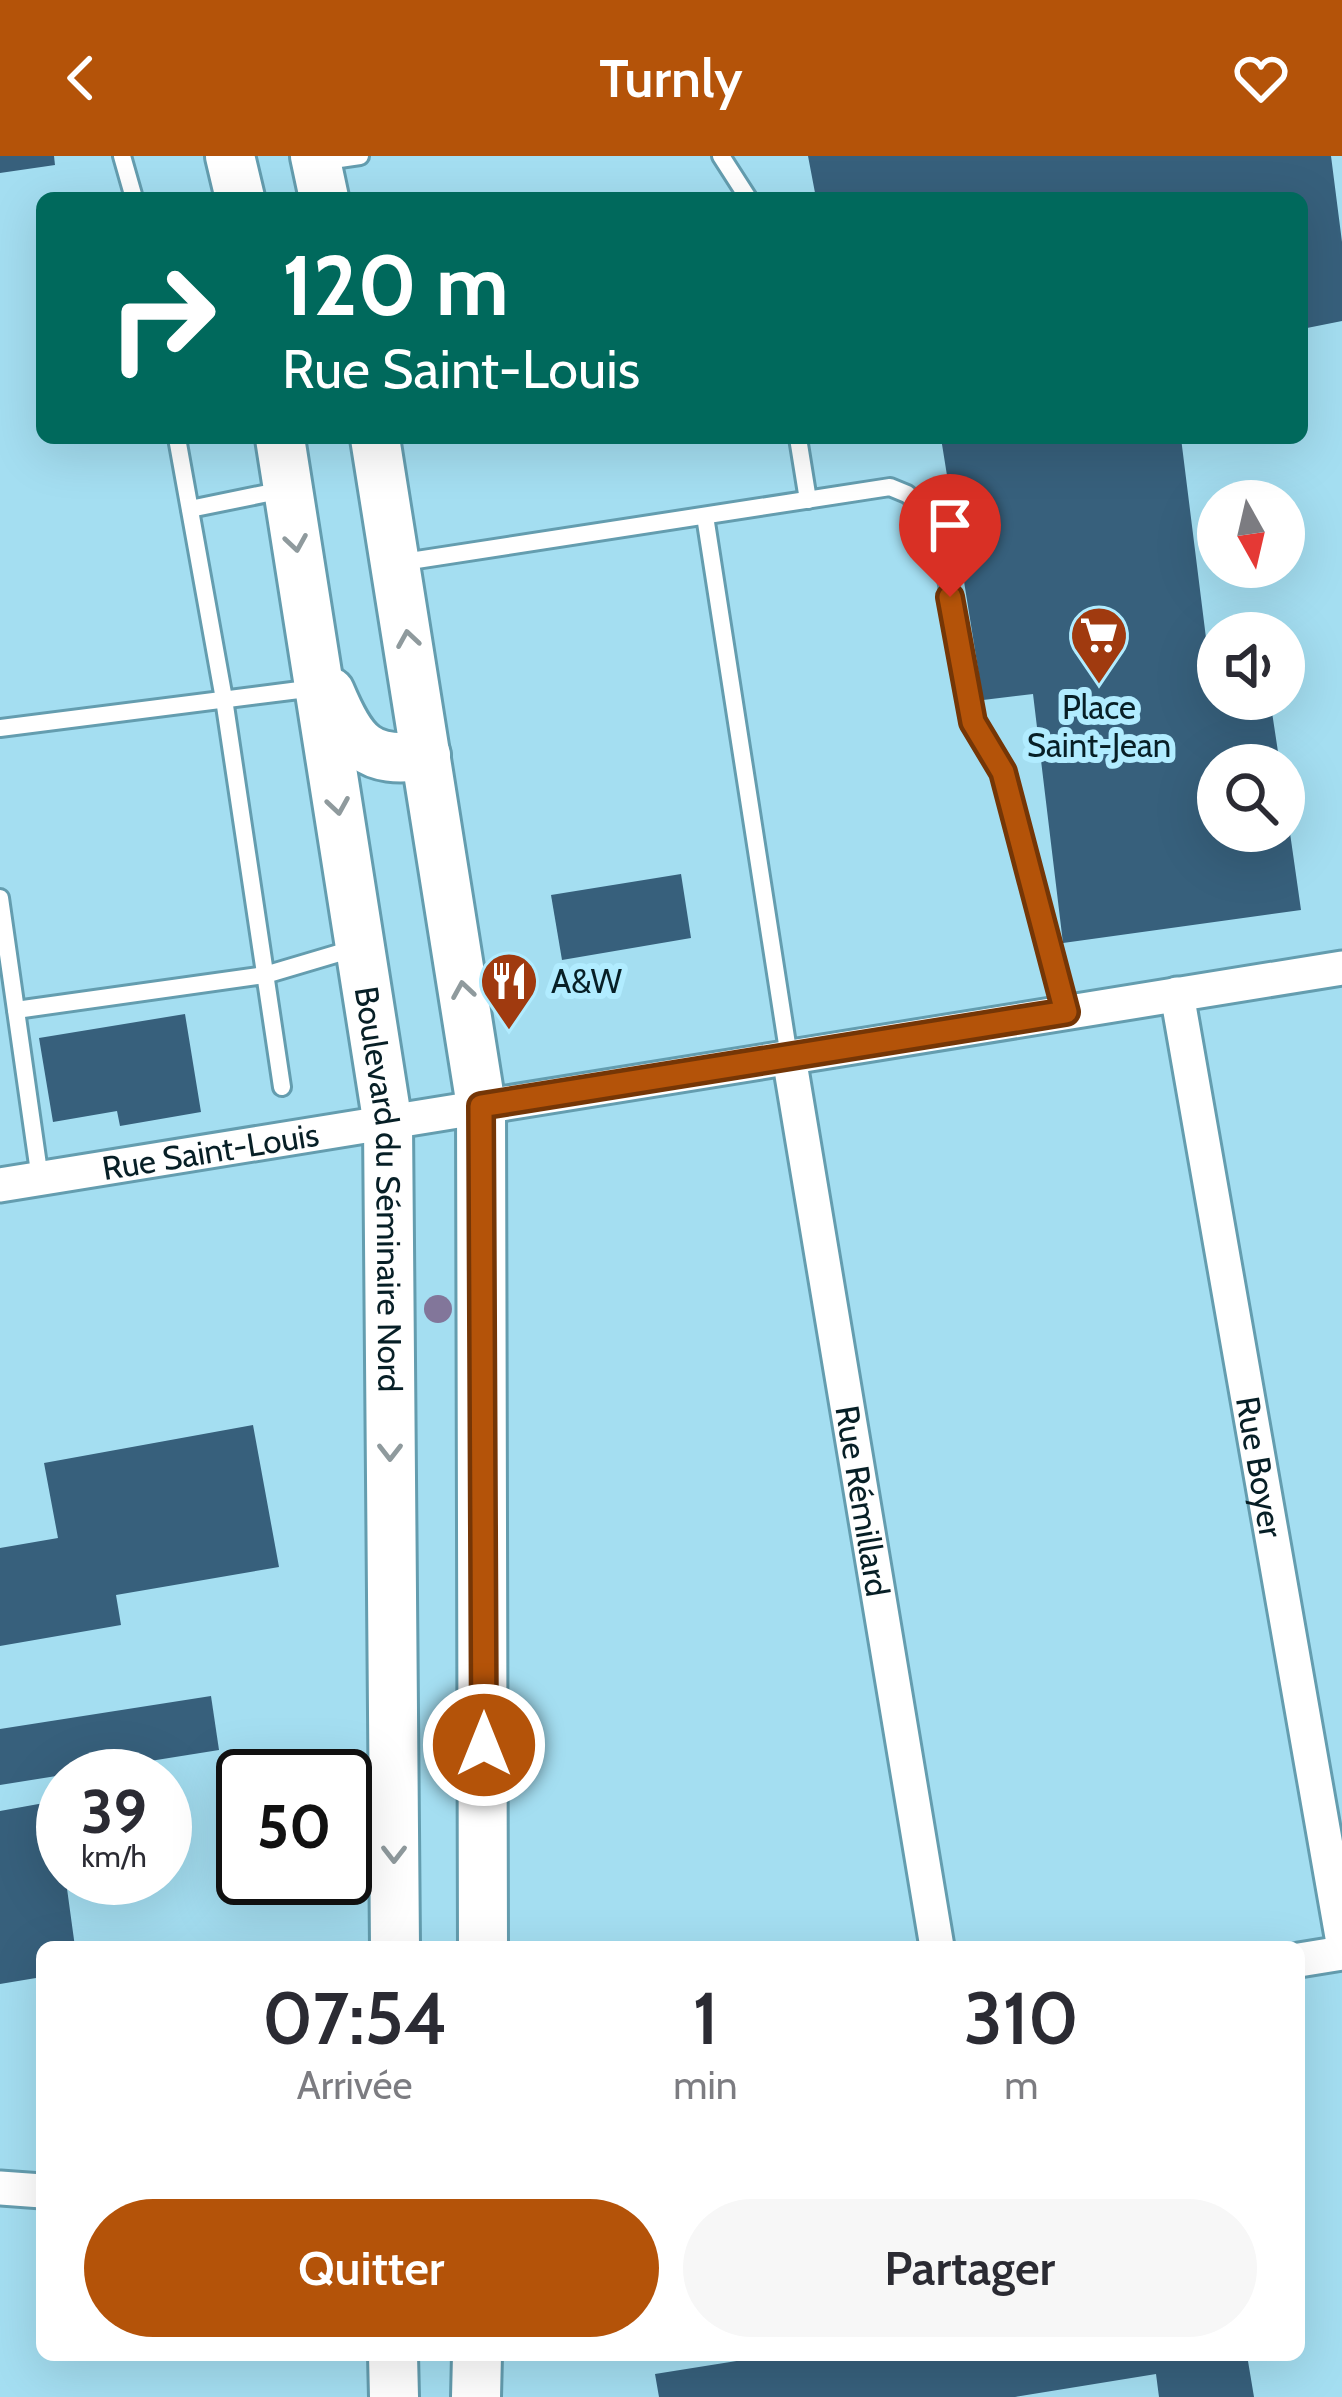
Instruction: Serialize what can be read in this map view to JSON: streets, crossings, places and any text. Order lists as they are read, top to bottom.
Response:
{
  "streets": {
    "main road": ["Boulevard du Séminaire Nord"],
    "street": ["Rue Saint-Louis", "Rue Boyer", "Rue Rémillard"]
  },
  "crossings": [
    ["Rue Saint-Louis", "Boulevard du Séminaire Nord"],
    ["Rue Saint-Louis", "Rue Boyer"],
    ["Rue Saint-Louis", "Rue Rémillard"]
  ],
  "places": {
    "supermarket": ["Place Saint-Jean"],
    "restaurant": ["A&W"]
  },
  "north": "bottom",
  "page": {
    "header": "Turnly",
    "turn": ["120 m", "Rue Saint-Louis"],
    "speed": "39 km/h",
    "limit": "50",
    "eta": [
      "07:54",
      "Arrivée",
      "1",
      "min",
      "310",
      "m"
    ],
    "buttons": ["Quitter", "Partager"]
  }
}
